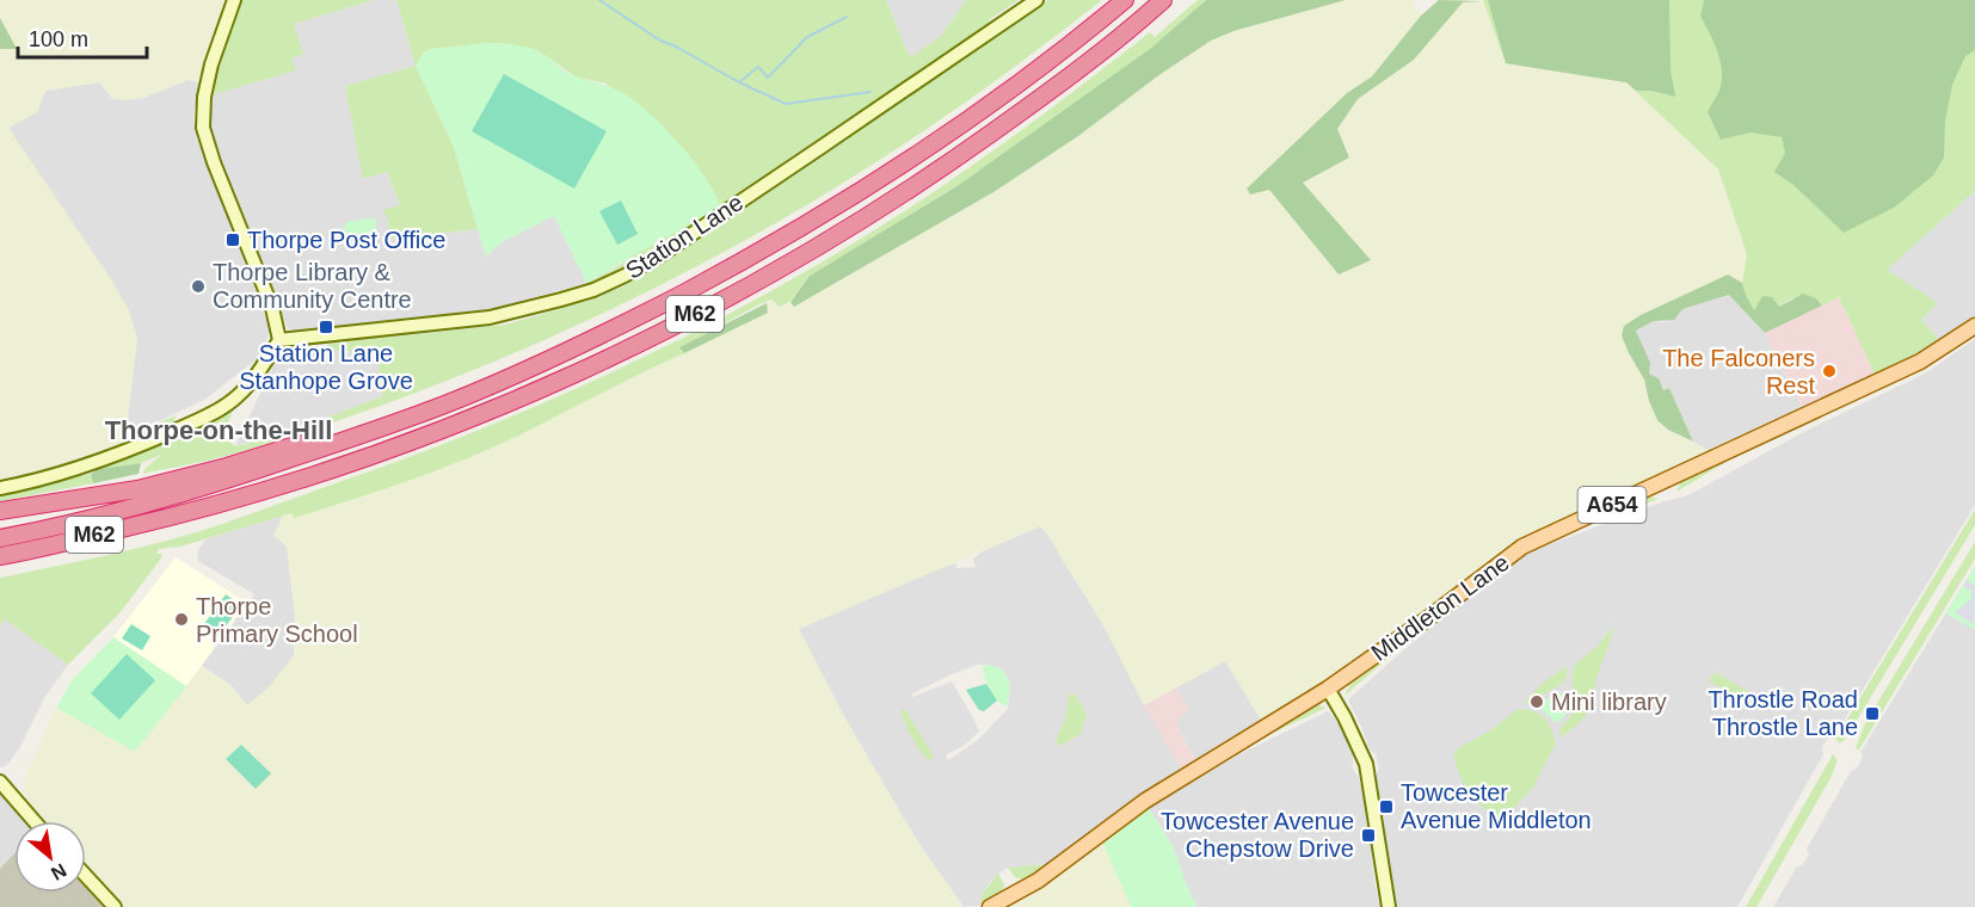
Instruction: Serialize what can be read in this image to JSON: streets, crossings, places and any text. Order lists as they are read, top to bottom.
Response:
{
  "streets": {
    "highway": ["M62"],
    "main road": ["A654", "Middleton Lane"],
    "street": ["Station Lane"]
  },
  "districts": ["Thorpe-on-the-Hill"],
  "places": {
    "transit": [
      "Thorpe Post Office",
      "Station Lane Stanhope Grove",
      "Throstle Road Throstle Lane",
      "Towcester Avenue Middleton",
      "Towcester Avenue Chepstow Drive"
    ],
    "other": [
      "Thorpe Library & Community Centre",
      "The Falconers Rest",
      "Thorpe Primary School",
      "Mini library"
    ]
  },
  "scale_bar": "100 m",
  "north": "bottom right"
}
